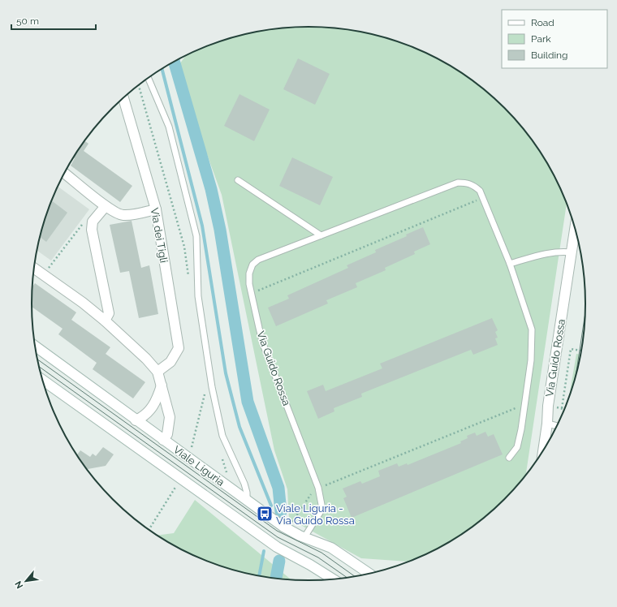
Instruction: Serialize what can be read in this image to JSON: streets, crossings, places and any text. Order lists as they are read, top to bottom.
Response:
{
  "streets": {
    "street": ["Via dei Tigli", "Via Guido Rossa", "Viale Liguria"]
  },
  "crossings": [
    ["Via Guido Rossa", "Viale Liguria"]
  ],
  "places": {
    "bus stop": ["Viale Liguria - Via Guido Rossa"]
  },
  "legend": ["Road", "Park", "Building"],
  "scale_bar": "50 m",
  "north": "bottom left"
}
